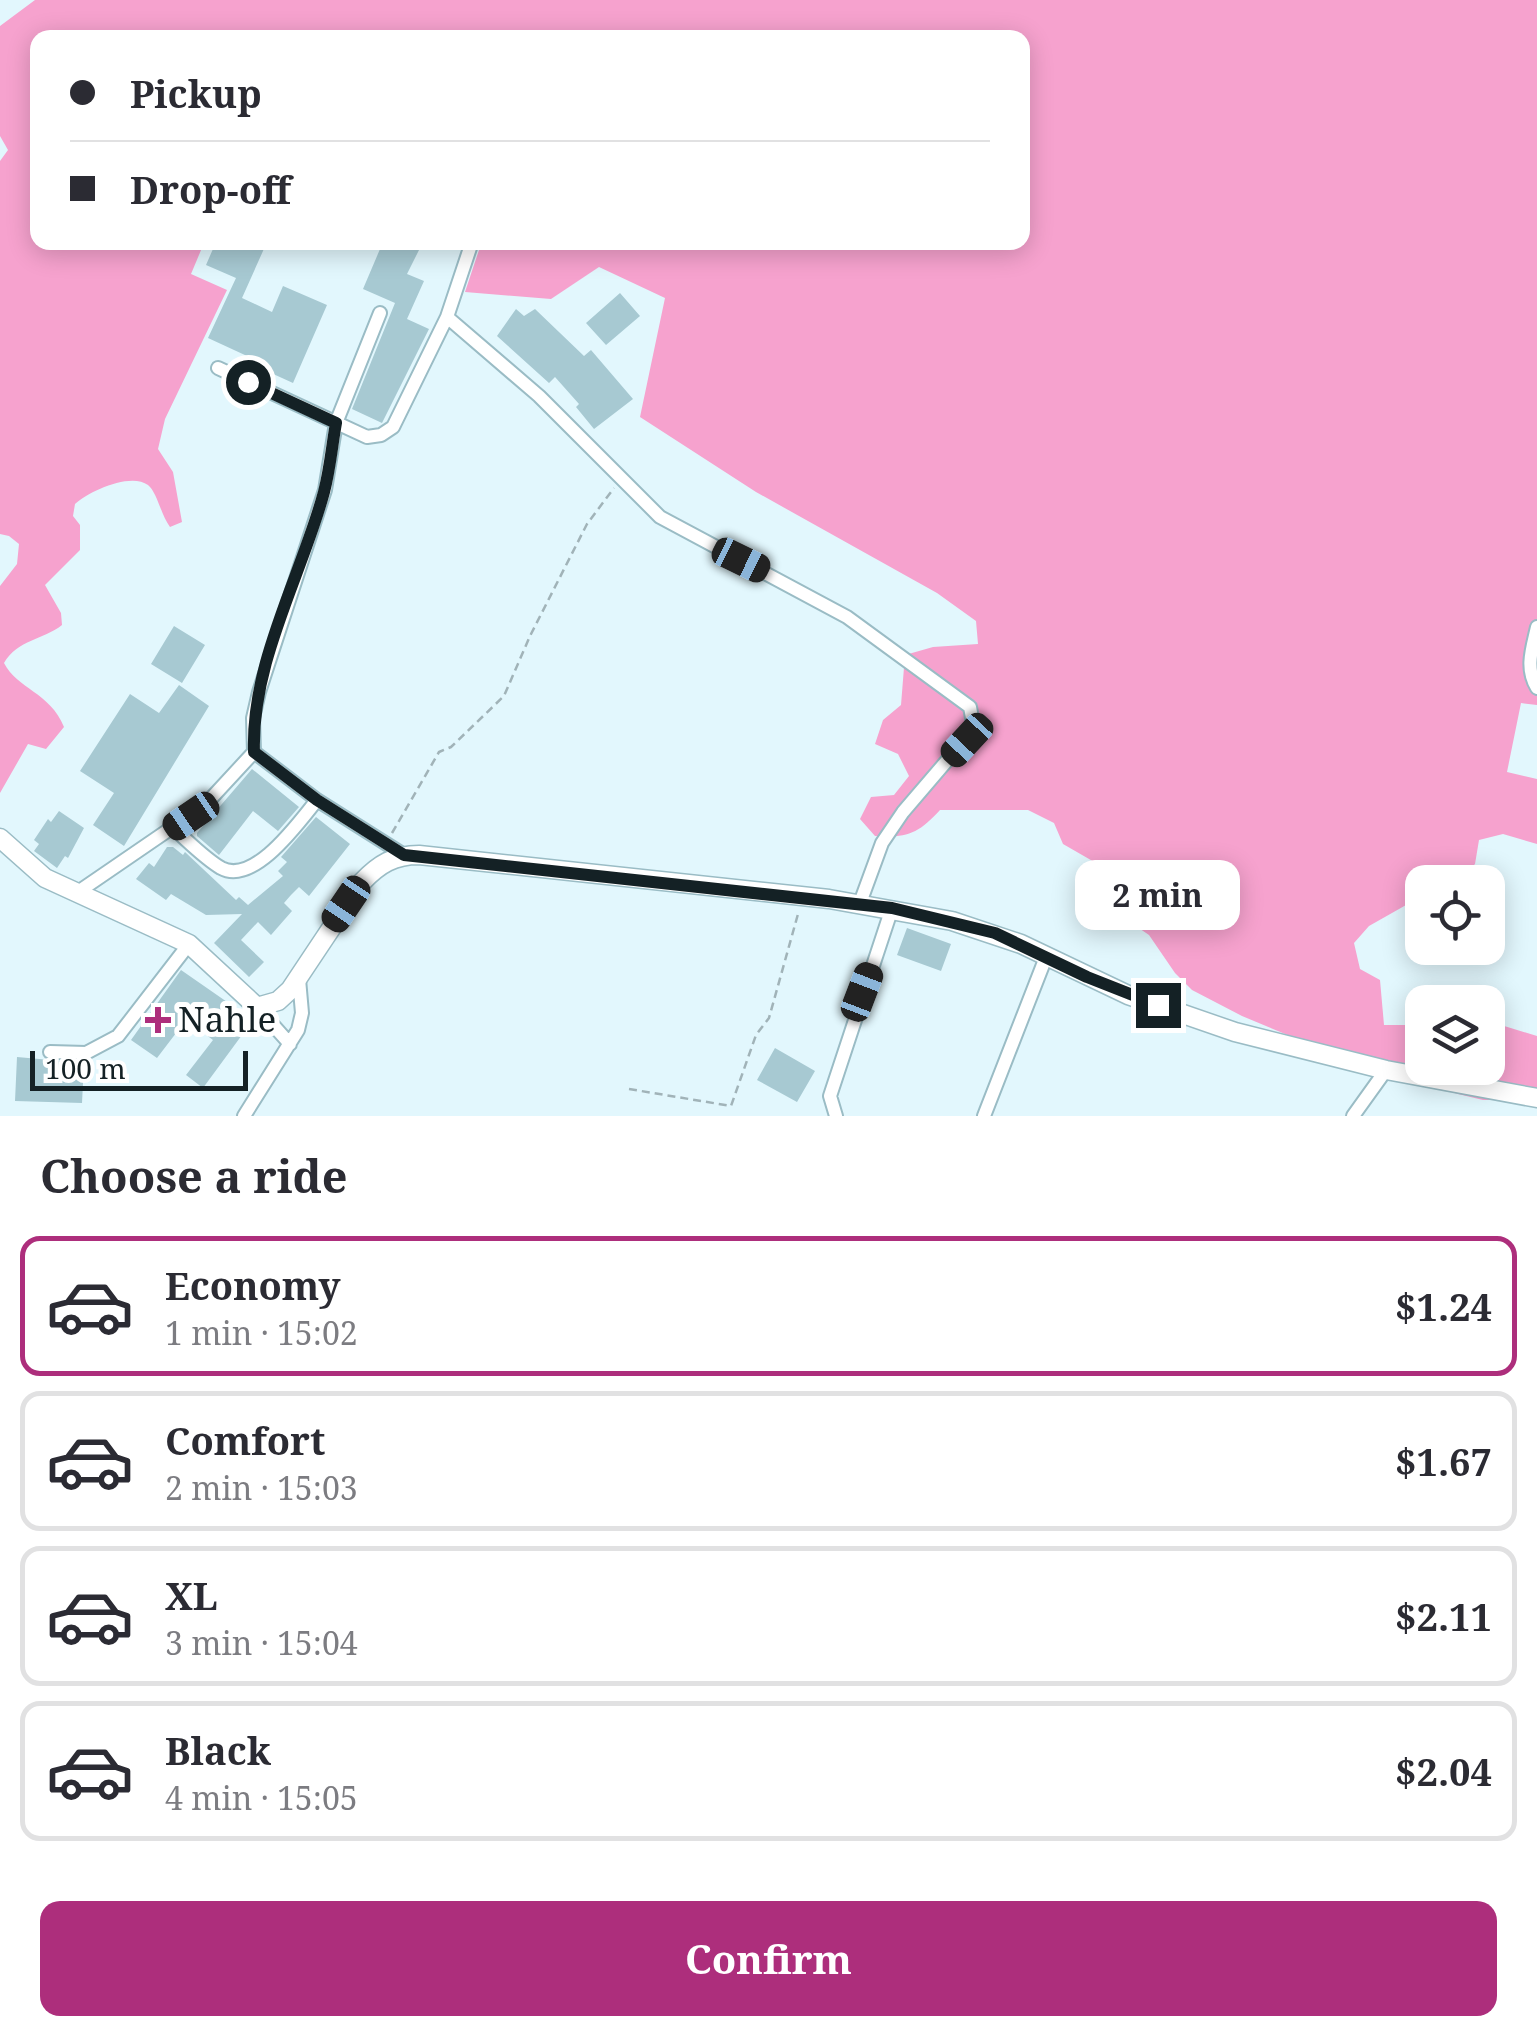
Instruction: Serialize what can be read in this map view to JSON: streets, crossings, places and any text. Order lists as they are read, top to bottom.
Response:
{
  "places": {
    "health": ["Nahle"]
  },
  "scale_bar": "100 m",
  "page": {
    "banner": ["Pickup", "Drop-off"],
    "bubble": "2 min",
    "scale": "100 m",
    "heading": "Choose a ride",
    "list": [
      {
        "name": "Economy",
        "note": "1 min · 15:02",
        "value": "$1.24"
      },
      {
        "name": "Comfort",
        "note": "2 min · 15:03",
        "value": "$1.67"
      },
      {
        "name": "XL",
        "note": "3 min · 15:04",
        "value": "$2.11"
      },
      {
        "name": "Black",
        "note": "4 min · 15:05",
        "value": "$2.04"
      }
    ],
    "buttons": "Confirm"
  }
}
